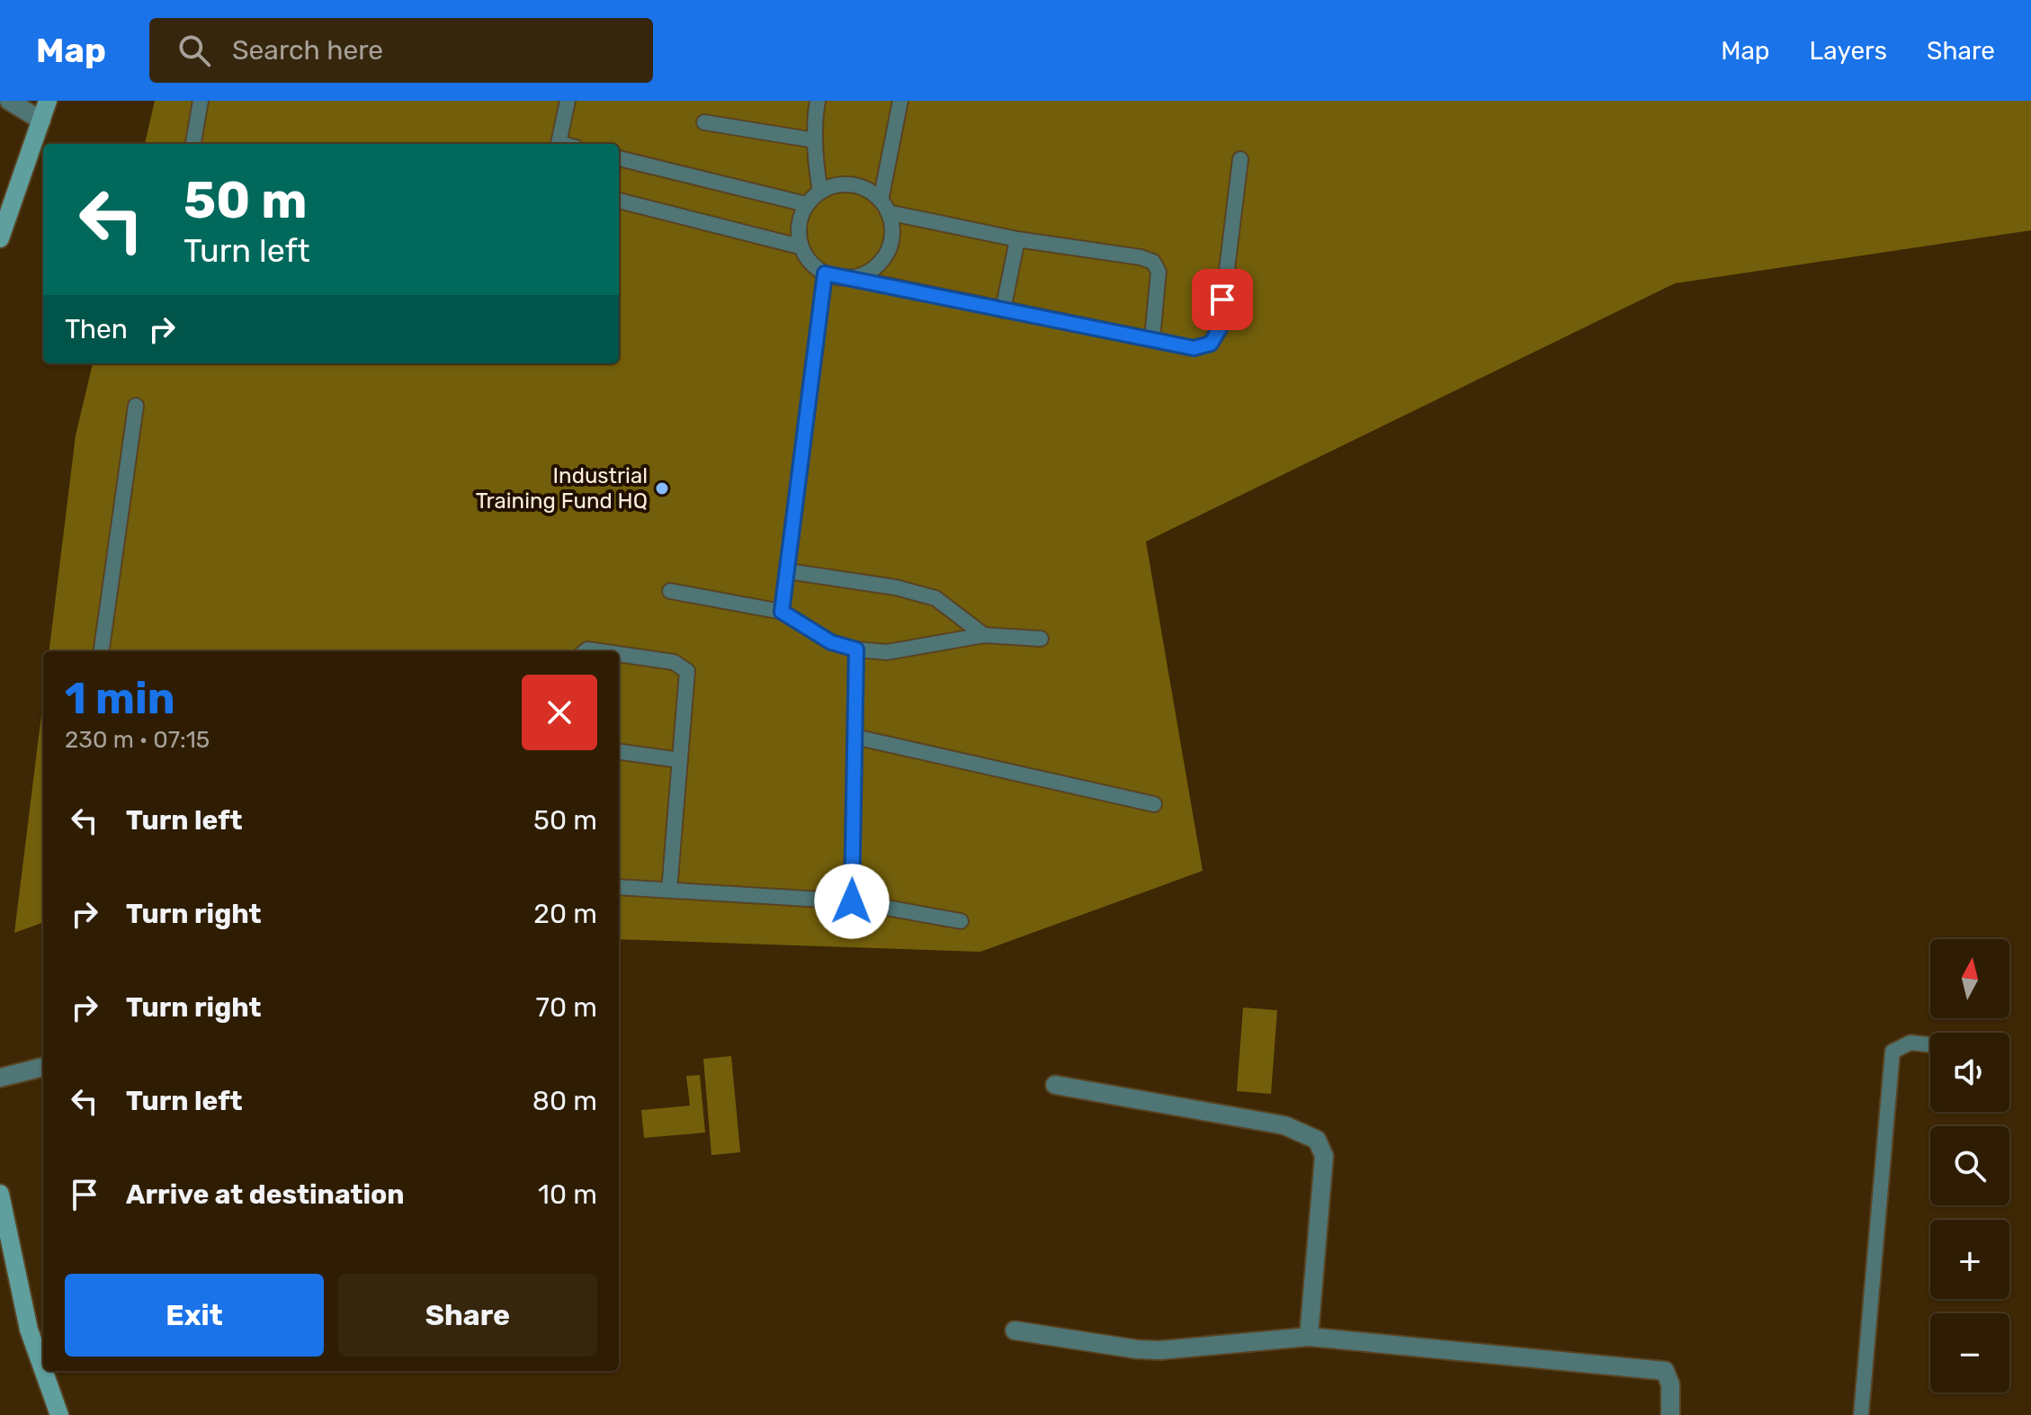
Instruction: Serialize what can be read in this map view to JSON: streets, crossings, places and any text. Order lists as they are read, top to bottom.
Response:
{
  "places": ["Industrial Training Fund HQ"],
  "north": "top",
  "page": {
    "header": "Map",
    "search": "Search here",
    "nav": ["Map", "Layers", "Share"],
    "turn": ["50 m", "Turn left"],
    "then": "Then",
    "heading": ["1 min", "230 m · 07:15"],
    "list": [
      {
        "name": "Turn left",
        "value": "50 m"
      },
      {
        "name": "Turn right",
        "value": "20 m"
      },
      {
        "name": "Turn right",
        "value": "70 m"
      },
      {
        "name": "Turn left",
        "value": "80 m"
      },
      {
        "name": "Arrive at destination",
        "value": "10 m"
      }
    ],
    "map_buttons": ["+", "−"],
    "buttons": ["Exit", "Share"]
  }
}
